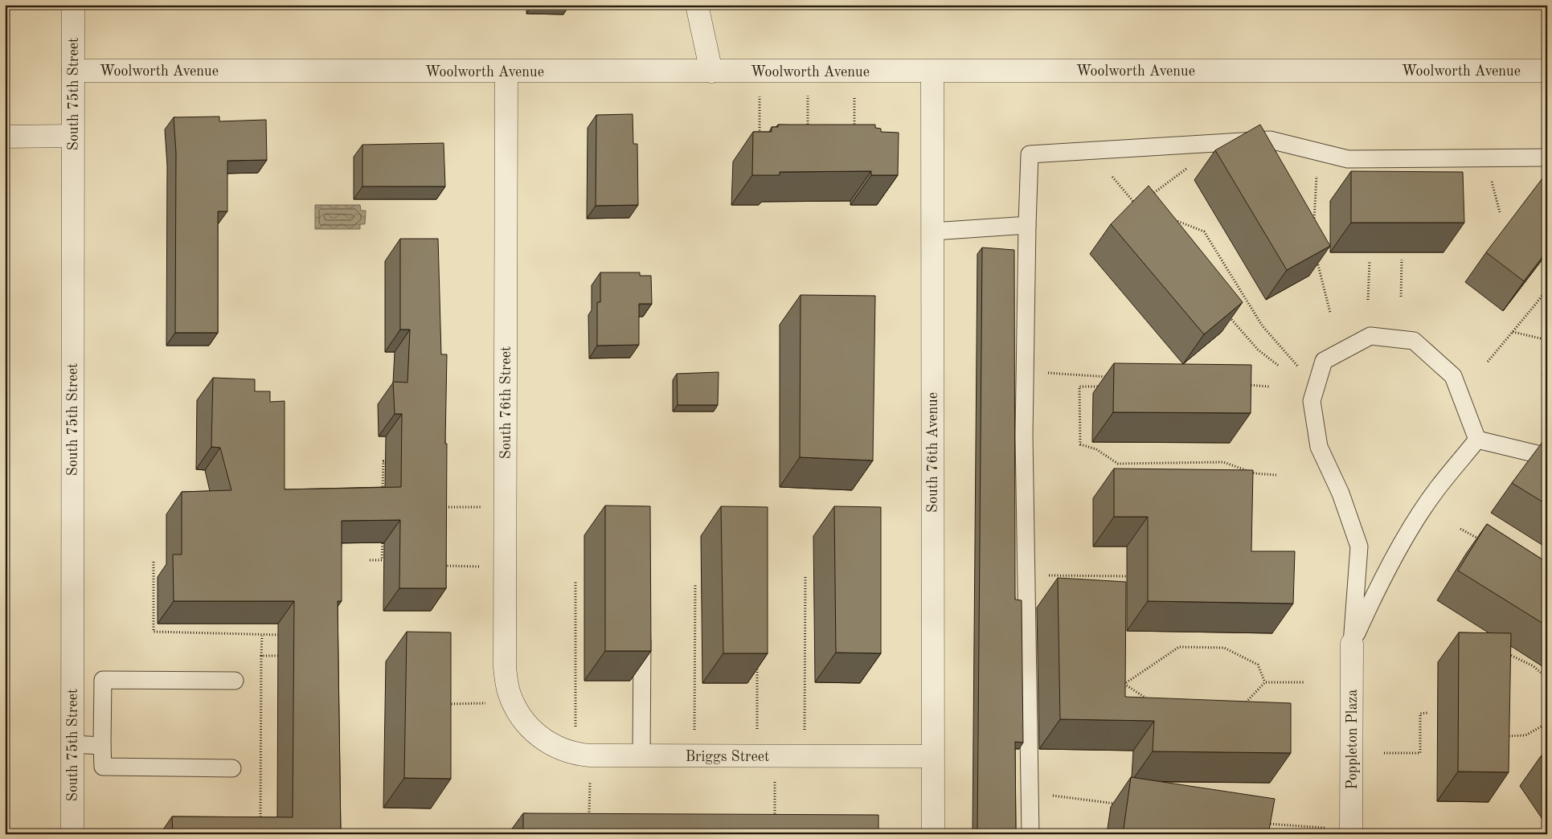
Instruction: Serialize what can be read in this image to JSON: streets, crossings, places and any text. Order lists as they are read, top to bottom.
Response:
{
  "streets": {
    "street": [
      "Woolworth Avenue",
      "South 75th Street",
      "South 76th Street",
      "South 76th Avenue",
      "Poppleton Plaza",
      "Briggs Street"
    ]
  },
  "crossings": [
    ["Woolworth Avenue", "South 75th Street"],
    ["Woolworth Avenue", "South 76th Street"],
    ["Woolworth Avenue", "South 76th Avenue"],
    ["South 76th Street", "Briggs Street"],
    ["South 76th Avenue", "Briggs Street"]
  ]
}
